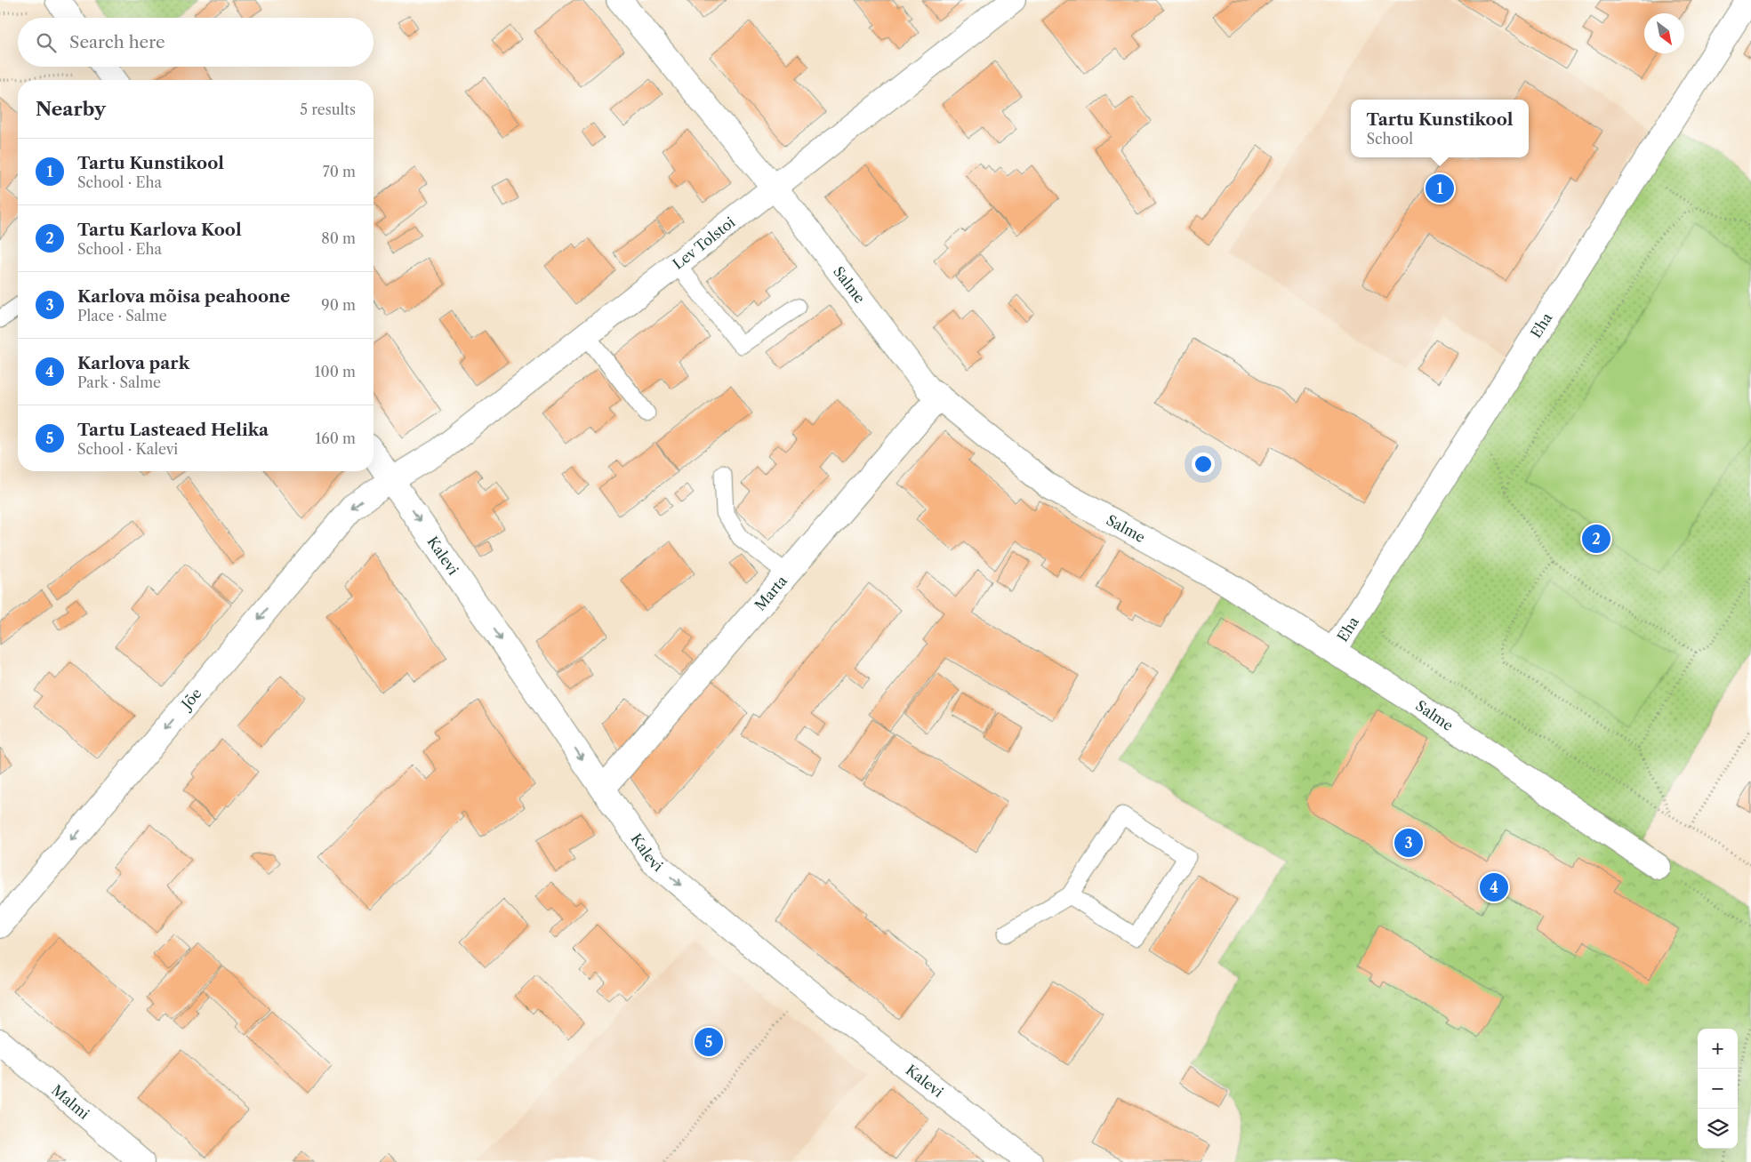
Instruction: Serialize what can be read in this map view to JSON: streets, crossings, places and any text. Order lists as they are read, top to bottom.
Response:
{
  "streets": {
    "street": [
      "Lev Tolstoi",
      "Salme",
      "Eha",
      "Kalevi",
      "Marta",
      "Jõe",
      "Malmi"
    ]
  },
  "crossings": [
    ["Lev Tolstoi", "Salme"],
    ["Lev Tolstoi", "Kalevi"],
    ["Lev Tolstoi", "Jõe"],
    ["Salme", "Eha"],
    ["Salme", "Marta"],
    ["Kalevi", "Marta"],
    ["Kalevi", "Jõe"]
  ],
  "one_way": ["Kalevi", "Jõe"],
  "north": "bottom right",
  "page": {
    "search": "Search here",
    "heading": ["Nearby", "5 results"],
    "popup": ["Tartu Kunstikool", "School"],
    "list": [
      {
        "mark": "1",
        "name": "Tartu Kunstikool",
        "note": "School · Eha",
        "value": "70 m"
      },
      {
        "mark": "2",
        "name": "Tartu Karlova Kool",
        "note": "School · Eha",
        "value": "80 m"
      },
      {
        "mark": "3",
        "name": "Karlova mõisa peahoone",
        "note": "Place · Salme",
        "value": "90 m"
      },
      {
        "mark": "4",
        "name": "Karlova park",
        "note": "Park · Salme",
        "value": "100 m"
      },
      {
        "mark": "5",
        "name": "Tartu Lasteaed Helika",
        "note": "School · Kalevi",
        "value": "160 m"
      }
    ],
    "pins": [
      "1",
      "2",
      "3",
      "4",
      "5"
    ],
    "map_buttons": ["+", "−"]
  }
}
